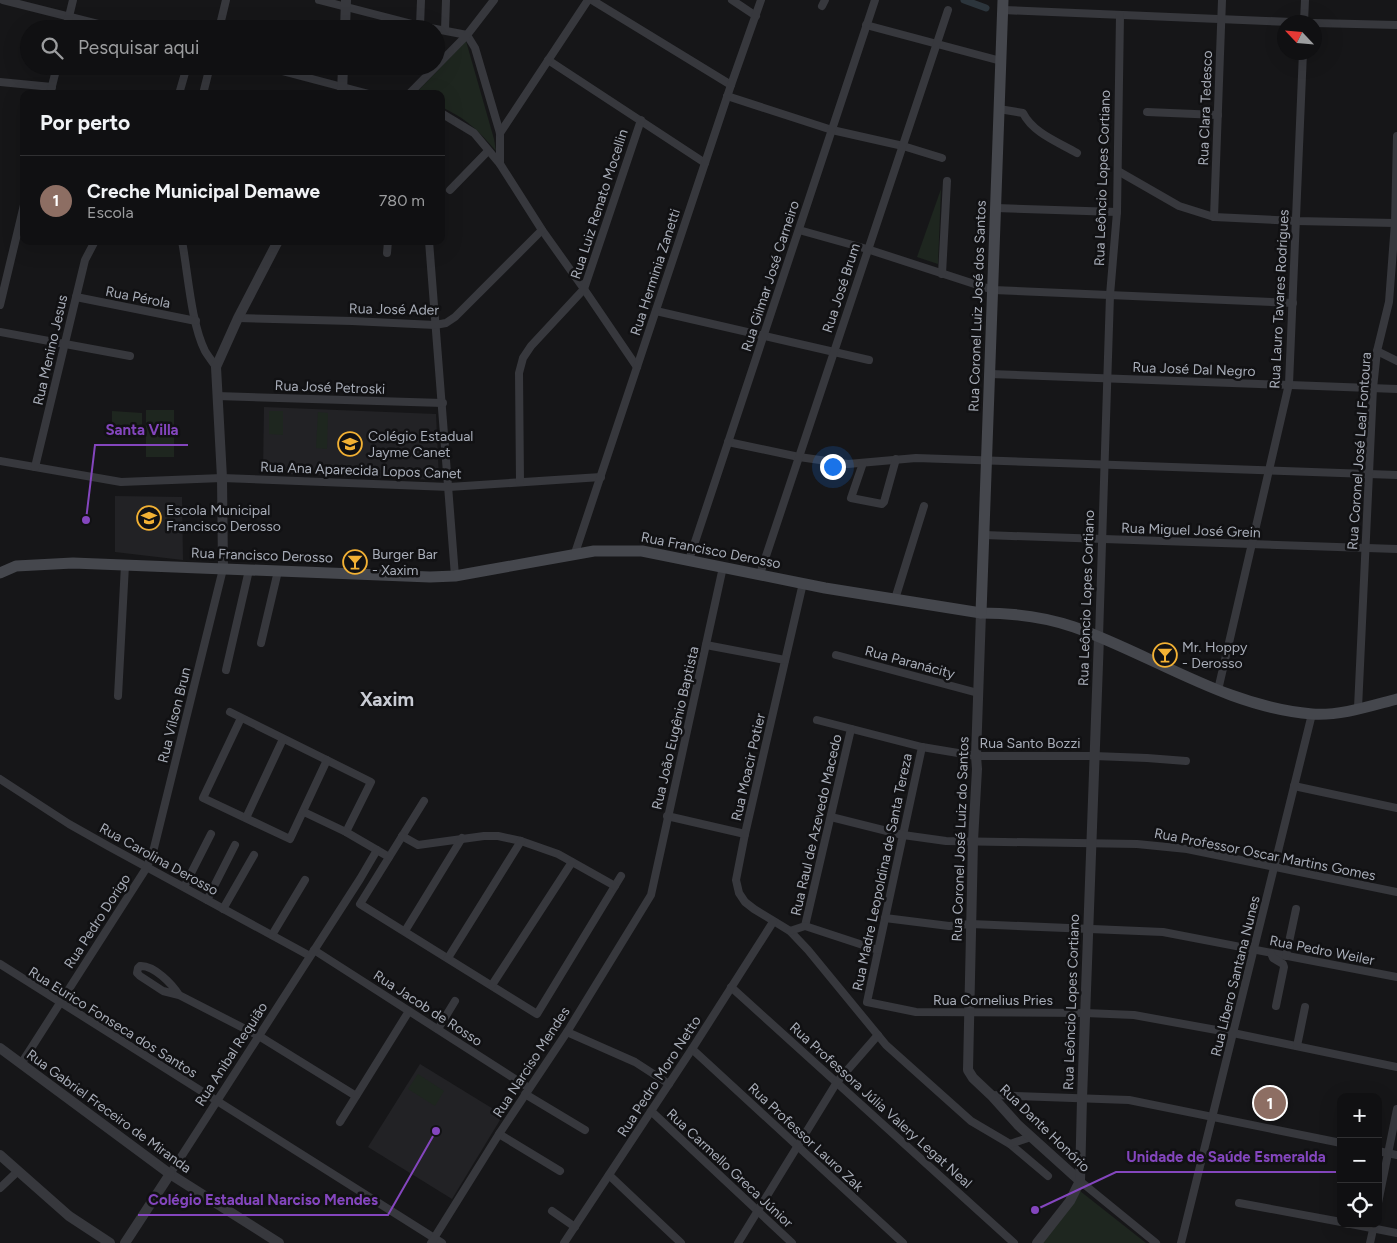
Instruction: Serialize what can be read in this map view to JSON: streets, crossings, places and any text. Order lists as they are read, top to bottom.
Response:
{
  "streets": {
    "main road": ["Rua Coronel Luiz José dos Santos", "Rua Francisco Derosso"],
    "street": [
      "Rua Clara Tedesco",
      "Rua Leôncio Lopes Cortiano",
      "Rua Luiz Renato Mocellin",
      "Rua Herminia Zanetti",
      "Rua Gilmar José Carneiro",
      "Rua José Brum",
      "Rua Pérola",
      "Rua Lauro Tavares Rodrigues",
      "Rua José Ader",
      "Rua Menino Jesus",
      "Rua José Dal Negro",
      "Rua José Petroski",
      "Rua Coronel José Leal Fontoura",
      "Rua Ana Aparecida Lopos Canet",
      "Rua Miguel José Grein",
      "Rua Paranácity",
      "Rua Vilson Brun",
      "Rua João Eugênio Baptista",
      "Rua Santo Bozzi",
      "Rua Moacir Potier",
      "Rua Raul de Azevedo Macedo",
      "Rua Coronel José Luiz do Santos",
      "Rua Professor Oscar Martins Gomes",
      "Rua Carolina Derosso",
      "Rua Madre Leopoldina de Santa Tereza",
      "Rua Pedro Dorigo",
      "Rua Pedro Weiler",
      "Rua Líbero Santana Nunes",
      "Rua Cornelius Pries",
      "Rua Jacob de Rosso",
      "Rua Eurico Fonseca dos Santos",
      "Rua Anibal Requião",
      "Rua Narciso Mendes",
      "Rua Pedro Moro Netto",
      "Rua Professora Júlia Valery Legat Neal",
      "Rua Gabriel Freceiro de Miranda",
      "Rua Dante Honório",
      "Rua Professor Lauro Zak",
      "Rua Carmello Greca Júnior"
    ]
  },
  "crossings": [
    ["Rua Leôncio Lopes Cortiano", "Rua José Dal Negro"],
    ["Rua Leôncio Lopes Cortiano", "Rua Miguel José Grein"],
    ["Rua Leôncio Lopes Cortiano", "Rua Francisco Derosso"],
    ["Rua Leôncio Lopes Cortiano", "Rua Santo Bozzi"],
    ["Rua Leôncio Lopes Cortiano", "Rua Professor Oscar Martins Gomes"],
    ["Rua Leôncio Lopes Cortiano", "Rua Pedro Weiler"],
    ["Rua Leôncio Lopes Cortiano", "Rua Cornelius Pries"],
    ["Rua Leôncio Lopes Cortiano", "Rua Dante Honório"],
    ["Rua Luiz Renato Mocellin", "Rua Ana Aparecida Lopos Canet"],
    ["Rua Herminia Zanetti", "Rua Ana Aparecida Lopos Canet"],
    ["Rua Herminia Zanetti", "Rua Francisco Derosso"],
    ["Rua Gilmar José Carneiro", "Rua Francisco Derosso"],
    ["Rua José Brum", "Rua Francisco Derosso"],
    ["Rua Pérola", "Rua Menino Jesus"],
    ["Rua Lauro Tavares Rodrigues", "Rua José Dal Negro"],
    ["Rua Lauro Tavares Rodrigues", "Rua Miguel José Grein"],
    ["Rua Lauro Tavares Rodrigues", "Rua Francisco Derosso"],
    ["Rua Coronel Luiz José dos Santos", "Rua José Dal Negro"],
    ["Rua Coronel Luiz José dos Santos", "Rua Miguel José Grein"],
    ["Rua Coronel Luiz José dos Santos", "Rua Francisco Derosso"],
    ["Rua Coronel Luiz José dos Santos", "Rua Coronel José Luiz do Santos"],
    ["Rua Menino Jesus", "Rua Ana Aparecida Lopos Canet"],
    ["Rua José Dal Negro", "Rua Coronel José Leal Fontoura"],
    ["Rua Coronel José Leal Fontoura", "Rua Miguel José Grein"],
    ["Rua Coronel José Leal Fontoura", "Rua Francisco Derosso"],
    ["Rua Francisco Derosso", "Rua Vilson Brun"],
    ["Rua Francisco Derosso", "Rua João Eugênio Baptista"],
    ["Rua Francisco Derosso", "Rua Moacir Potier"],
    ["Rua Francisco Derosso", "Rua Coronel José Luiz do Santos"],
    ["Rua Francisco Derosso", "Rua Líbero Santana Nunes"],
    ["Rua Paranácity", "Rua Coronel José Luiz do Santos"],
    ["Rua Vilson Brun", "Rua Carolina Derosso"],
    ["Rua Vilson Brun", "Rua Pedro Dorigo"],
    ["Rua João Eugênio Baptista", "Rua Narciso Mendes"],
    ["Rua Santo Bozzi", "Rua Raul de Azevedo Macedo"],
    ["Rua Santo Bozzi", "Rua Coronel José Luiz do Santos"],
    ["Rua Santo Bozzi", "Rua Madre Leopoldina de Santa Tereza"],
    ["Rua Moacir Potier", "Rua Pedro Moro Netto"],
    ["Rua Raul de Azevedo Macedo", "Rua Professor Oscar Martins Gomes"],
    ["Rua Coronel José Luiz do Santos", "Rua Professor Oscar Martins Gomes"],
    ["Rua Coronel José Luiz do Santos", "Rua Pedro Weiler"],
    ["Rua Coronel José Luiz do Santos", "Rua Cornelius Pries"],
    ["Rua Coronel José Luiz do Santos", "Rua Dante Honório"],
    ["Rua Professor Oscar Martins Gomes", "Rua Madre Leopoldina de Santa Tereza"],
    ["Rua Professor Oscar Martins Gomes", "Rua Líbero Santana Nunes"],
    ["Rua Carolina Derosso", "Rua Pedro Dorigo"],
    ["Rua Carolina Derosso", "Rua Jacob de Rosso"],
    ["Rua Carolina Derosso", "Rua Anibal Requião"],
    ["Rua Madre Leopoldina de Santa Tereza", "Rua Pedro Weiler"],
    ["Rua Madre Leopoldina de Santa Tereza", "Rua Cornelius Pries"],
    ["Rua Pedro Dorigo", "Rua Eurico Fonseca dos Santos"],
    ["Rua Pedro Dorigo", "Rua Gabriel Freceiro de Miranda"],
    ["Rua Pedro Weiler", "Rua Líbero Santana Nunes"],
    ["Rua Líbero Santana Nunes", "Rua Cornelius Pries"],
    ["Rua Jacob de Rosso", "Rua Anibal Requião"],
    ["Rua Jacob de Rosso", "Rua Narciso Mendes"],
    ["Rua Eurico Fonseca dos Santos", "Rua Anibal Requião"],
    ["Rua Eurico Fonseca dos Santos", "Rua Narciso Mendes"],
    ["Rua Anibal Requião", "Rua Gabriel Freceiro de Miranda"],
    ["Rua Pedro Moro Netto", "Rua Professora Júlia Valery Legat Neal"],
    ["Rua Pedro Moro Netto", "Rua Professor Lauro Zak"],
    ["Rua Pedro Moro Netto", "Rua Carmello Greca Júnior"]
  ],
  "districts": ["Xaxim"],
  "places": {
    "school or university": ["Colégio Estadual Jayme Canet", "Escola Municipal Francisco Derosso"],
    "other": ["Santa Villa", "Colégio Estadual Narciso Mendes", "Unidade de Saúde Esmeralda"],
    "bar": ["Burger Bar - Xaxim", "Mr. Hoppy - Derosso"]
  },
  "north": "top left",
  "page": {
    "search": "Pesquisar aqui",
    "heading": "Por perto",
    "list": [
      {
        "mark": "1",
        "name": "Creche Municipal Demawe",
        "note": "Escola",
        "value": "780 m"
      }
    ],
    "pins": "1",
    "map_buttons": ["+", "−"]
  }
}
